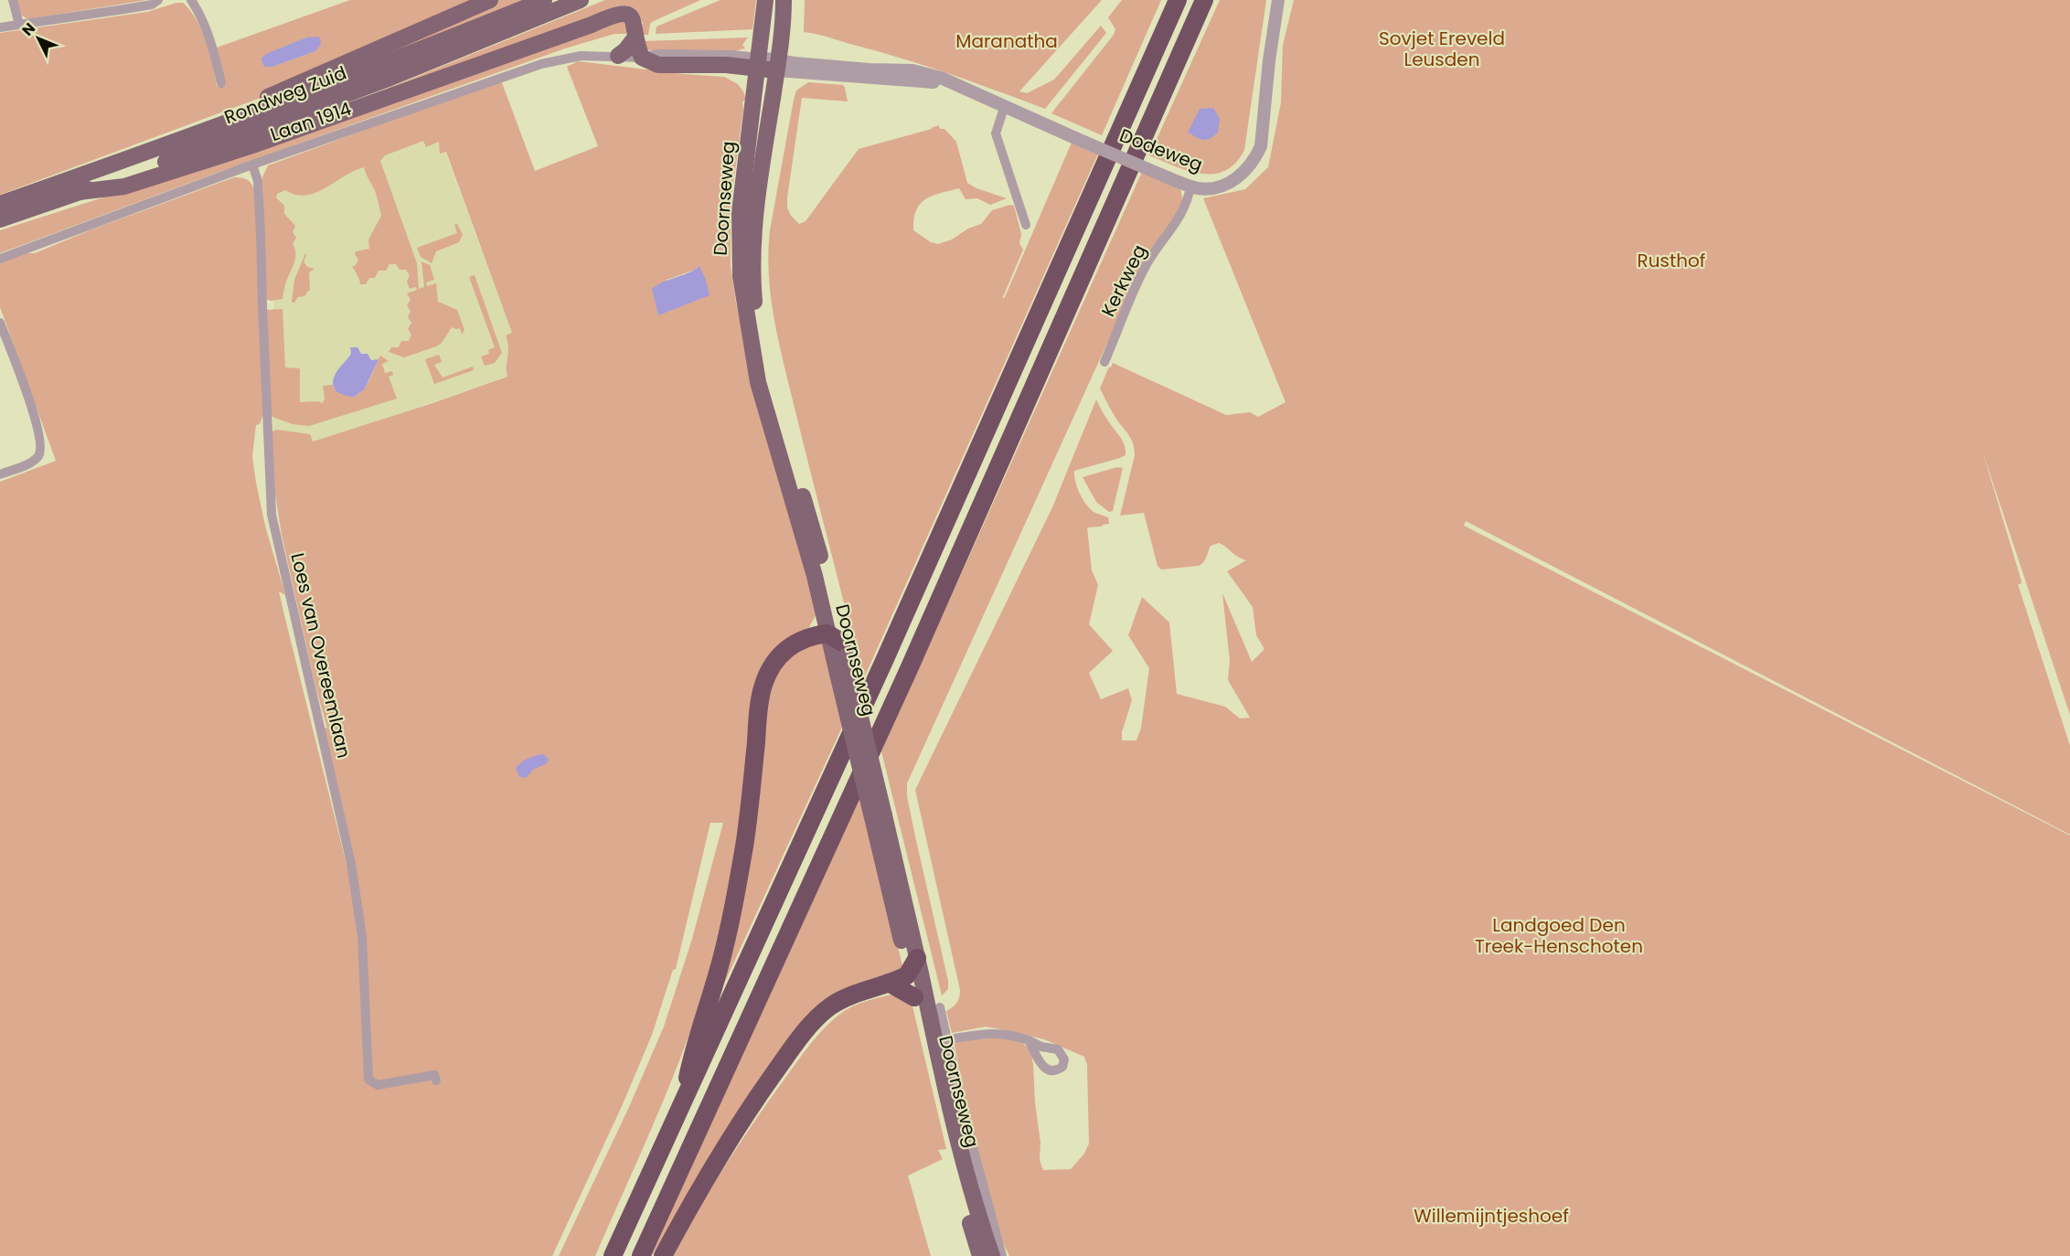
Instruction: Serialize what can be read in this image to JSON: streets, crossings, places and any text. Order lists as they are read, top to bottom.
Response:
{
  "streets": {
    "main road": [
      "Rondweg Zuid",
      "Laan 1914",
      "Dodeweg",
      "Doornseweg"
    ],
    "street": ["Kerkweg", "Loes van Overeemlaan"]
  },
  "crossings": [
    ["Laan 1914", "Dodeweg"],
    ["Laan 1914", "Doornseweg"],
    ["Laan 1914", "Loes van Overeemlaan"],
    ["Dodeweg", "Doornseweg"],
    ["Dodeweg", "Kerkweg"]
  ],
  "parks": [
    "Sovjet Ereveld Leusden",
    "Maranatha",
    "Rusthof",
    "Landgoed Den Treek-Henschoten",
    "Willemijntjeshoef"
  ],
  "north": "top left"
}
